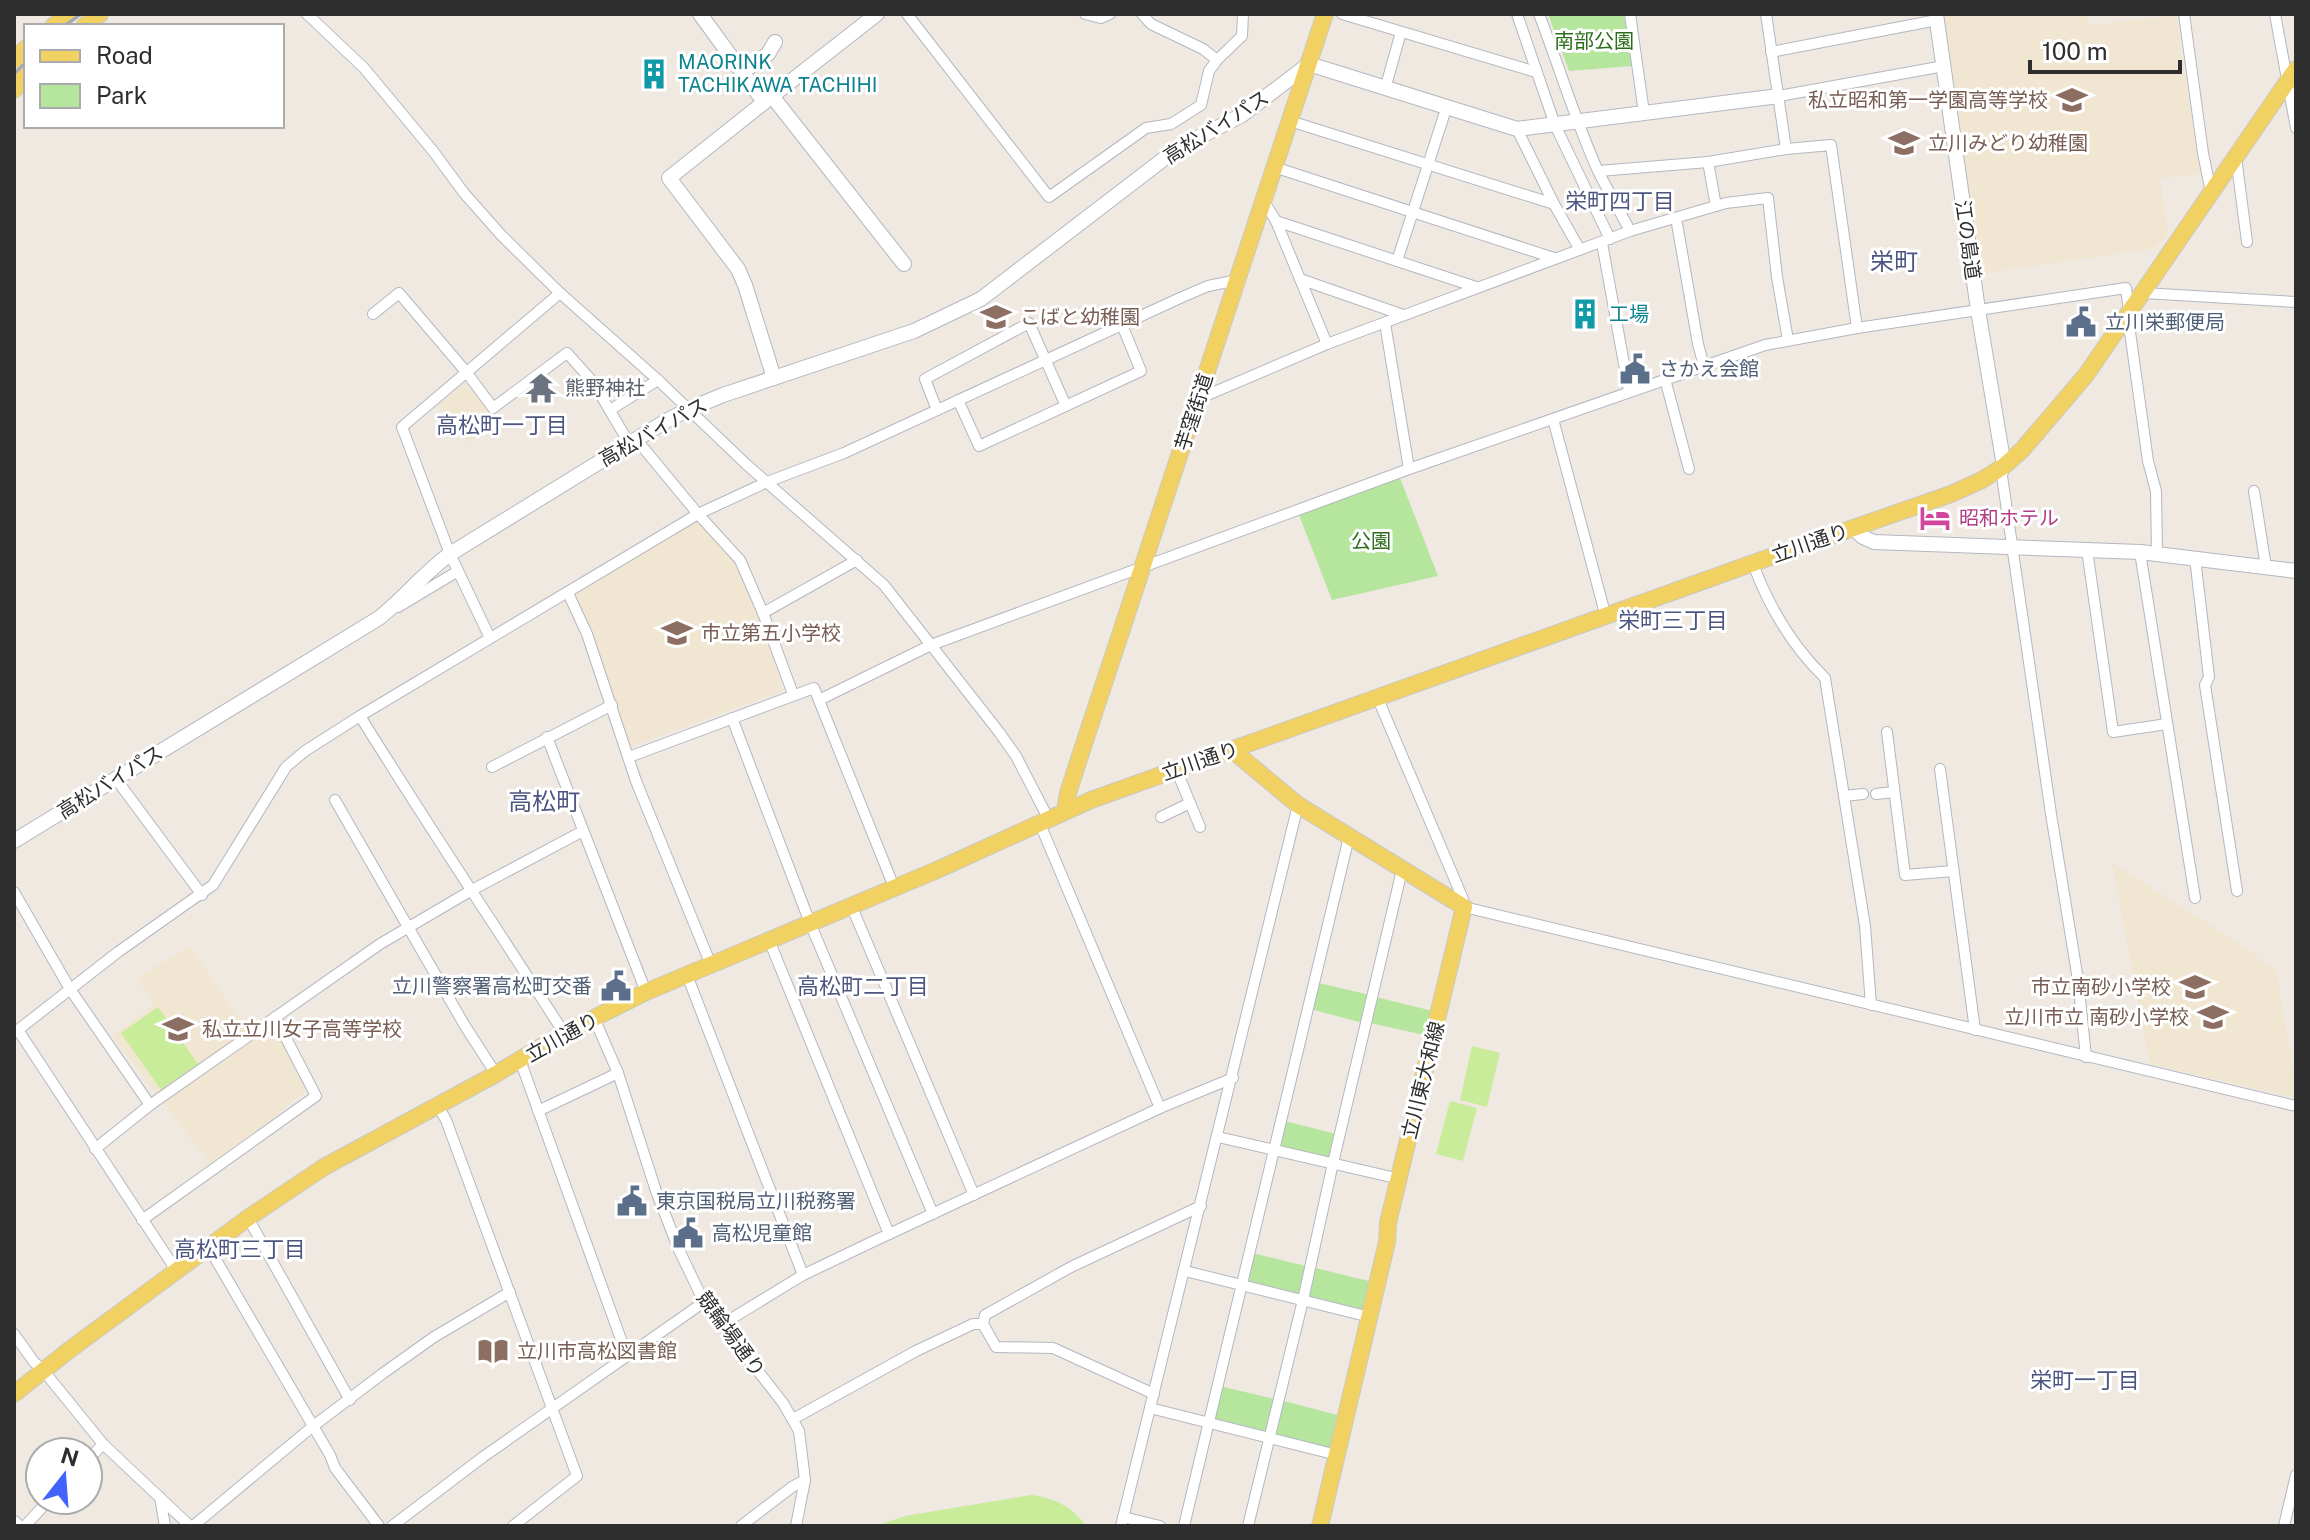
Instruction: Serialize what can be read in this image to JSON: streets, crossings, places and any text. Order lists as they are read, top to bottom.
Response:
{
  "streets": {
    "main road": ["芋窪街道", "立川通り", "立川東大和線"],
    "street": ["高松バイパス", "江の島道", "競輪場通り"]
  },
  "crossings": [
    ["高松バイパス", "芋窪街道"],
    ["江の島道", "立川通り"],
    ["芋窪街道", "立川通り"],
    ["立川通り", "競輪場通り"]
  ],
  "districts": [
    "栄町四丁目",
    "栄町",
    "高松町一丁目",
    "栄町三丁目",
    "高松町",
    "高松町二丁目",
    "高松町三丁目",
    "栄町一丁目"
  ],
  "parks": ["南部公園", "公園"],
  "places": {
    "building": ["MAORINK TACHIKAWA TACHIHI", "工場"],
    "school or university": [
      "私立昭和第一学園高等学校",
      "立川みどり幼稚園",
      "こばと幼稚園",
      "市立第五小学校",
      "市立南砂小学校",
      "立川市立 南砂小学校",
      "私立立川女子高等学校"
    ],
    "public building": [
      "立川栄郵便局",
      "さかえ会館",
      "立川警察署高松町交番",
      "東京国税局立川税務署",
      "高松児童館"
    ],
    "temple": ["熊野神社"],
    "hotel": ["昭和ホテル"],
    "library": ["立川市高松図書館"]
  },
  "legend": ["Road", "Park"],
  "scale_bar": "100 m",
  "north": "top"
}
